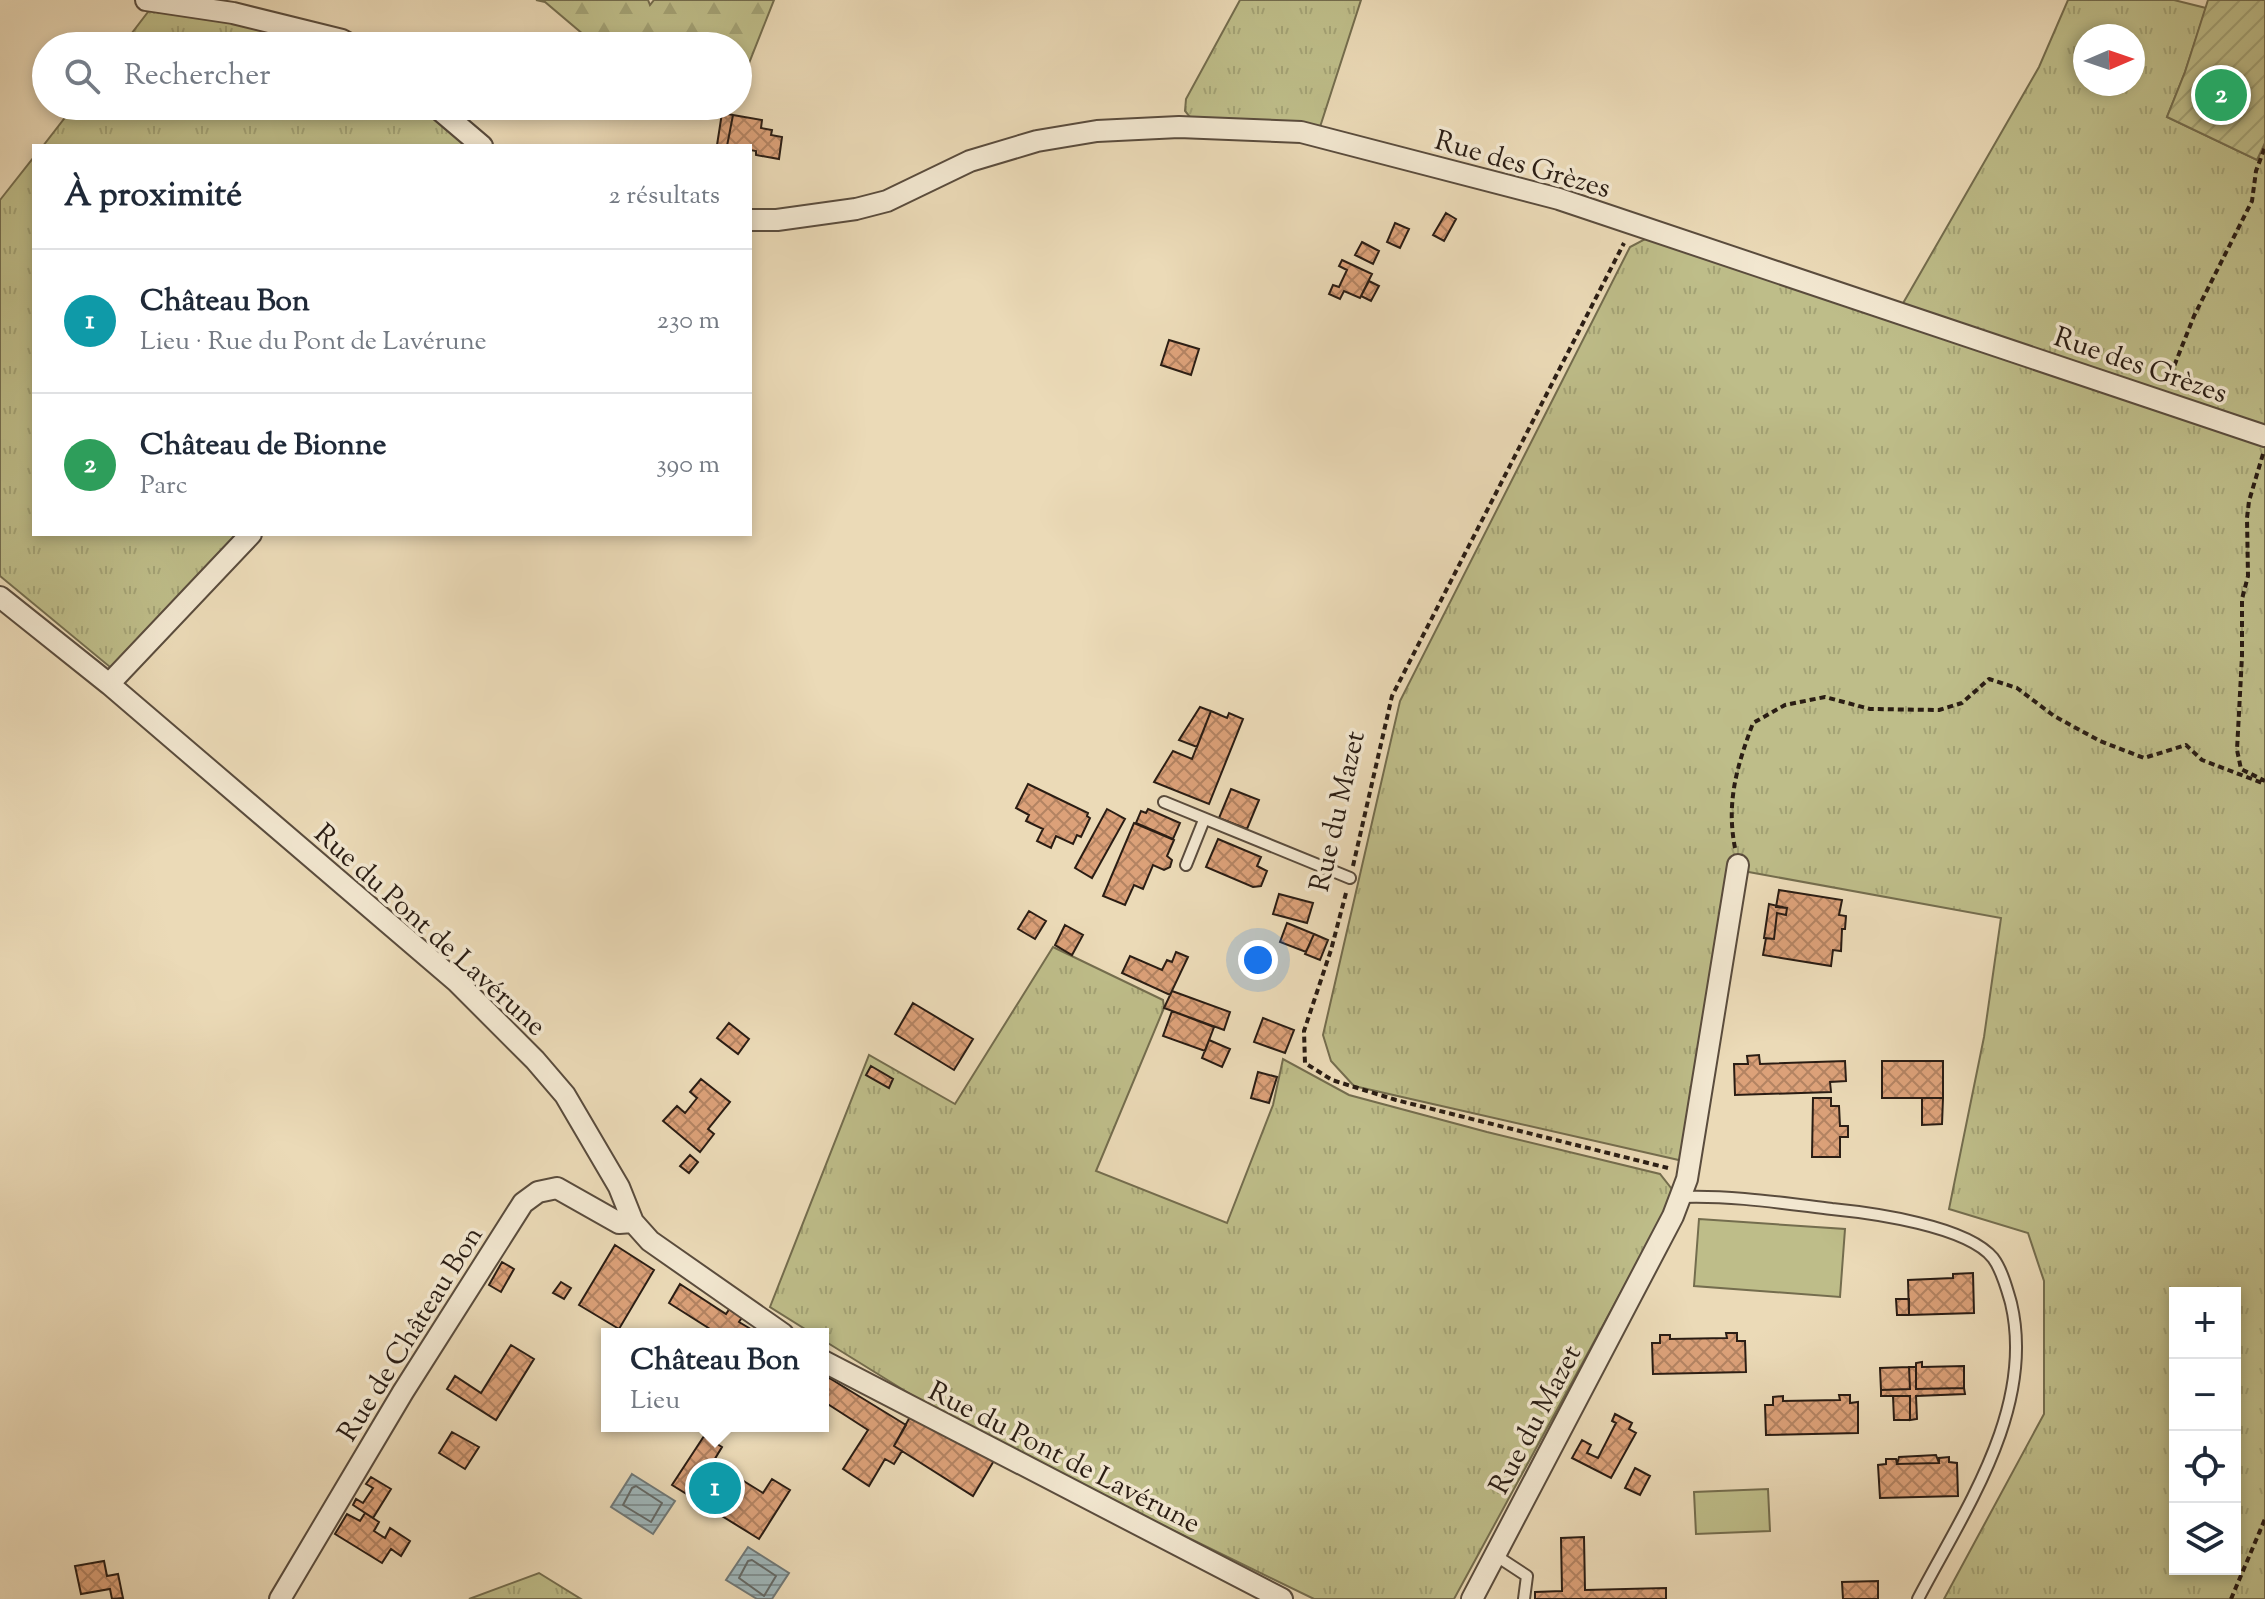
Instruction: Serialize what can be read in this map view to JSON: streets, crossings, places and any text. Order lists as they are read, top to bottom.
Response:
{
  "streets": {
    "street": [
      "Rue des Grèzes",
      "Rue du Mazet",
      "Rue du Pont de Lavérune",
      "Rue de Château Bon"
    ]
  },
  "crossings": [
    ["Rue des Grèzes", "Rue du Mazet"],
    ["Rue du Pont de Lavérune", "Rue de Château Bon"]
  ],
  "north": "right",
  "page": {
    "search": "Rechercher",
    "pins": ["2", "1"],
    "heading": ["À proximité", "2 résultats"],
    "list": [
      {
        "mark": "1",
        "name": "Château Bon",
        "note": "Lieu · Rue du Pont de Lavérune",
        "value": "230 m"
      },
      {
        "mark": "2",
        "name": "Château de Bionne",
        "note": "Parc",
        "value": "390 m"
      }
    ],
    "map_buttons": ["+", "−"],
    "popup": ["Château Bon", "Lieu"]
  }
}
